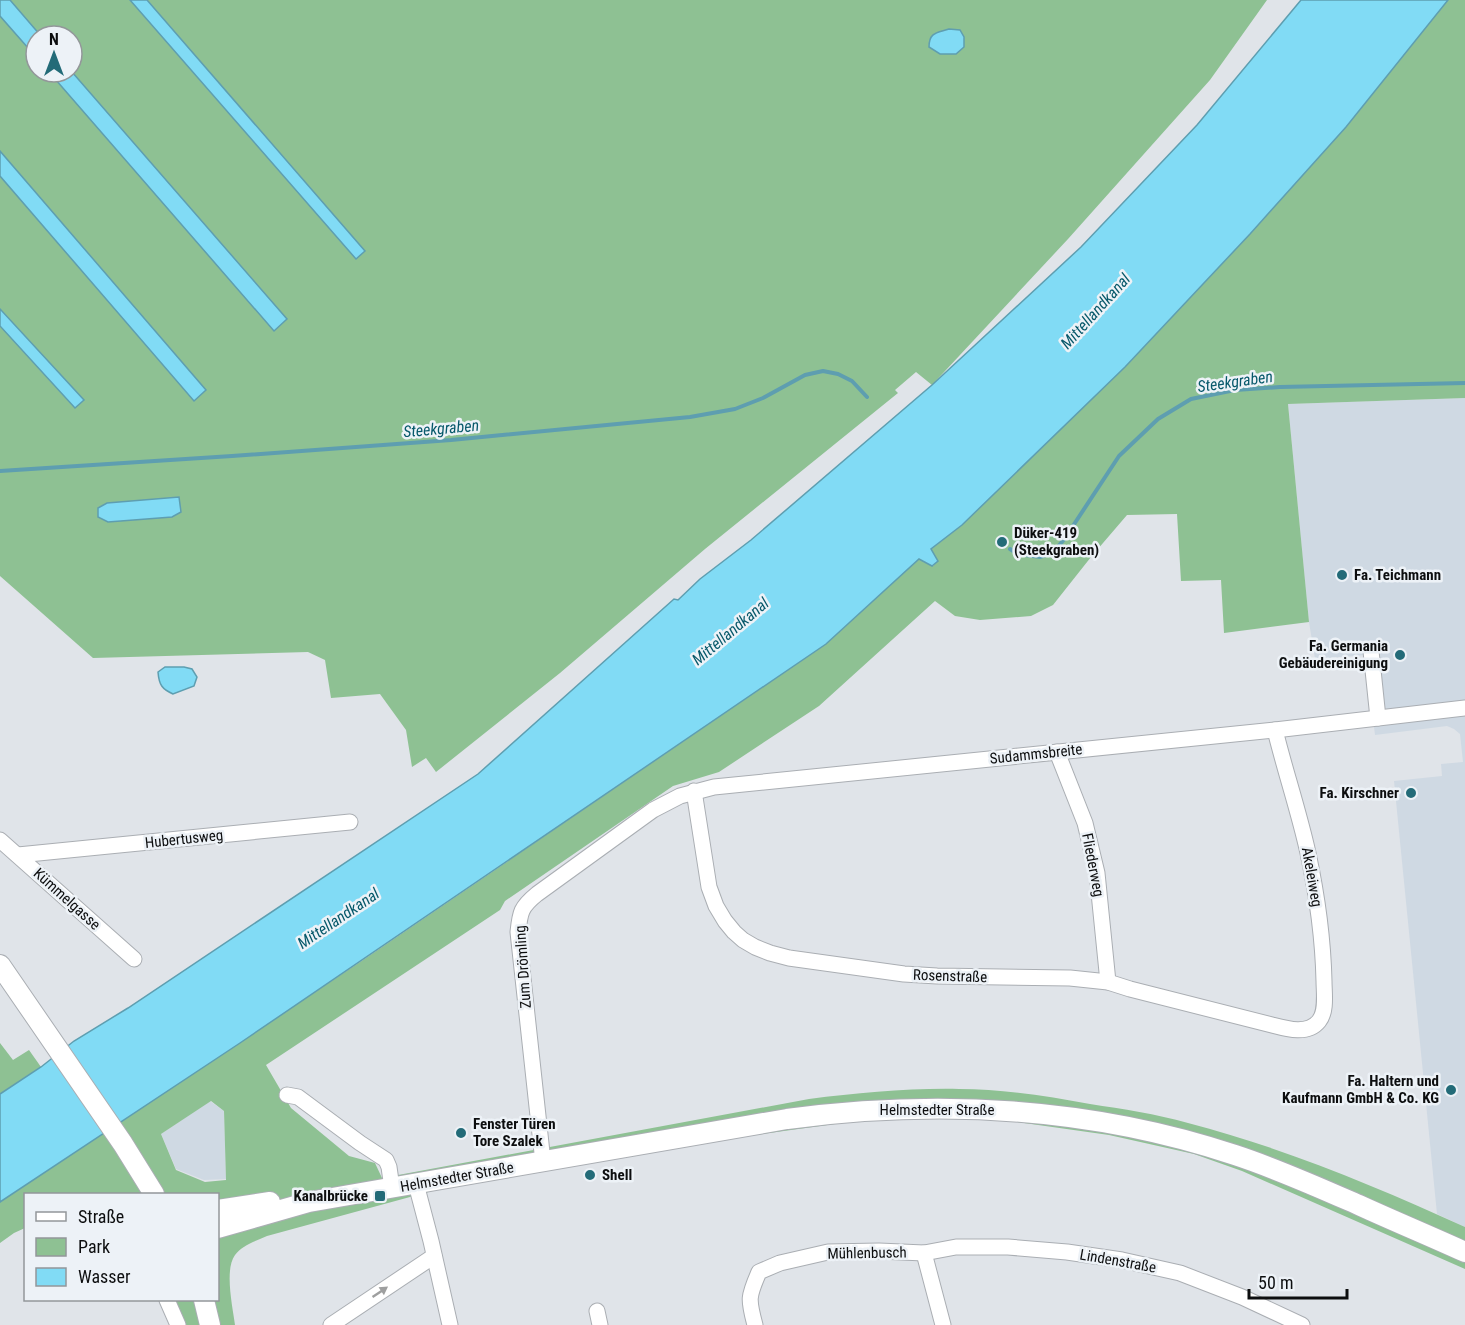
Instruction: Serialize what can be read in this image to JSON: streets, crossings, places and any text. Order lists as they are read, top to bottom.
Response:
{
  "streets": {
    "main road": ["Helmstedter Straße"],
    "street": [
      "Sudammsbreite",
      "Hubertusweg",
      "Fliederweg",
      "Akeleiweg",
      "Kümmelgasse",
      "Zum Drömling",
      "Rosenstraße",
      "Mühlenbusch",
      "Lindenstraße"
    ]
  },
  "crossings": [
    ["Sudammsbreite", "Fliederweg"],
    ["Sudammsbreite", "Akeleiweg"],
    ["Sudammsbreite", "Zum Drömling"],
    ["Sudammsbreite", "Rosenstraße"],
    ["Hubertusweg", "Kümmelgasse"],
    ["Fliederweg", "Rosenstraße"],
    ["Akeleiweg", "Rosenstraße"],
    ["Zum Drömling", "Rosenstraße"],
    ["Zum Drömling", "Helmstedter Straße"],
    ["Mühlenbusch", "Lindenstraße"]
  ],
  "water": ["Mittellandkanal", "Steekgraben"],
  "places": {
    "other": [
      "Düker-419 (Steekgraben)",
      "Fa. Teichmann",
      "Fa. Germania Gebäudereinigung",
      "Fa. Kirschner",
      "Fa. Haltern und Kaufmann GmbH & Co. KG",
      "Fenster Türen Tore Szalek",
      "Shell"
    ],
    "transit": ["Kanalbrücke"]
  },
  "legend": ["Straße", "Park", "Wasser"],
  "scale_bar": "50 m",
  "north": "top"
}
